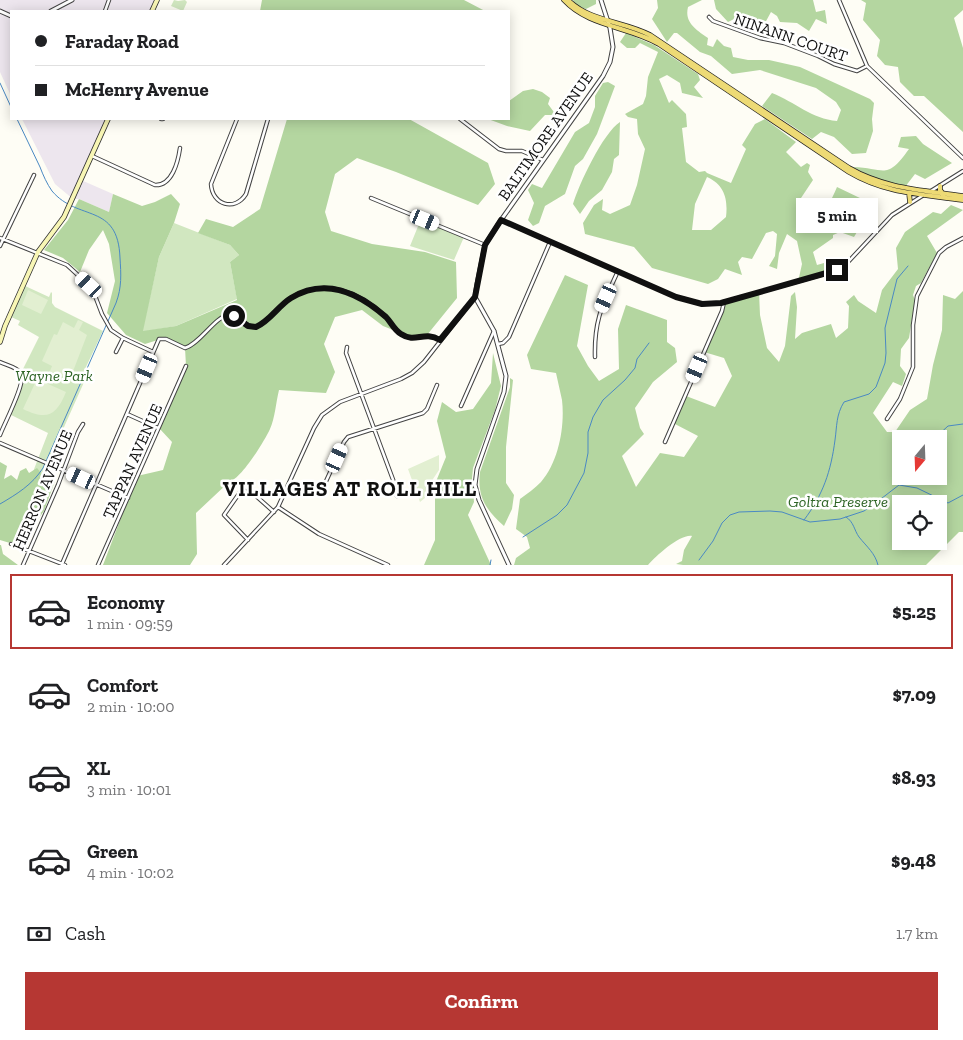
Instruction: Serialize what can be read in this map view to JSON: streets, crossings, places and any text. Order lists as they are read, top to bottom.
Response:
{
  "streets": {
    "street": [
      "NINANN COURT",
      "BALTIMORE AVENUE",
      "TAPPAN AVENUE",
      "HERRON AVENUE"
    ]
  },
  "districts": ["VILLAGES AT ROLL HILL"],
  "parks": ["Wayne Park", "Goltra Preserve"],
  "north": "bottom",
  "page": {
    "banner": ["Faraday Road", "McHenry Avenue"],
    "bubble": "5 min",
    "list": [
      {
        "name": "Economy",
        "note": "1 min · 09:59",
        "value": "$5.25"
      },
      {
        "name": "Comfort",
        "note": "2 min · 10:00",
        "value": "$7.09"
      },
      {
        "name": "XL",
        "note": "3 min · 10:01",
        "value": "$8.93"
      },
      {
        "name": "Green",
        "note": "4 min · 10:02",
        "value": "$9.48"
      }
    ],
    "pay": ["Cash", "1.7 km"],
    "buttons": "Confirm"
  }
}
